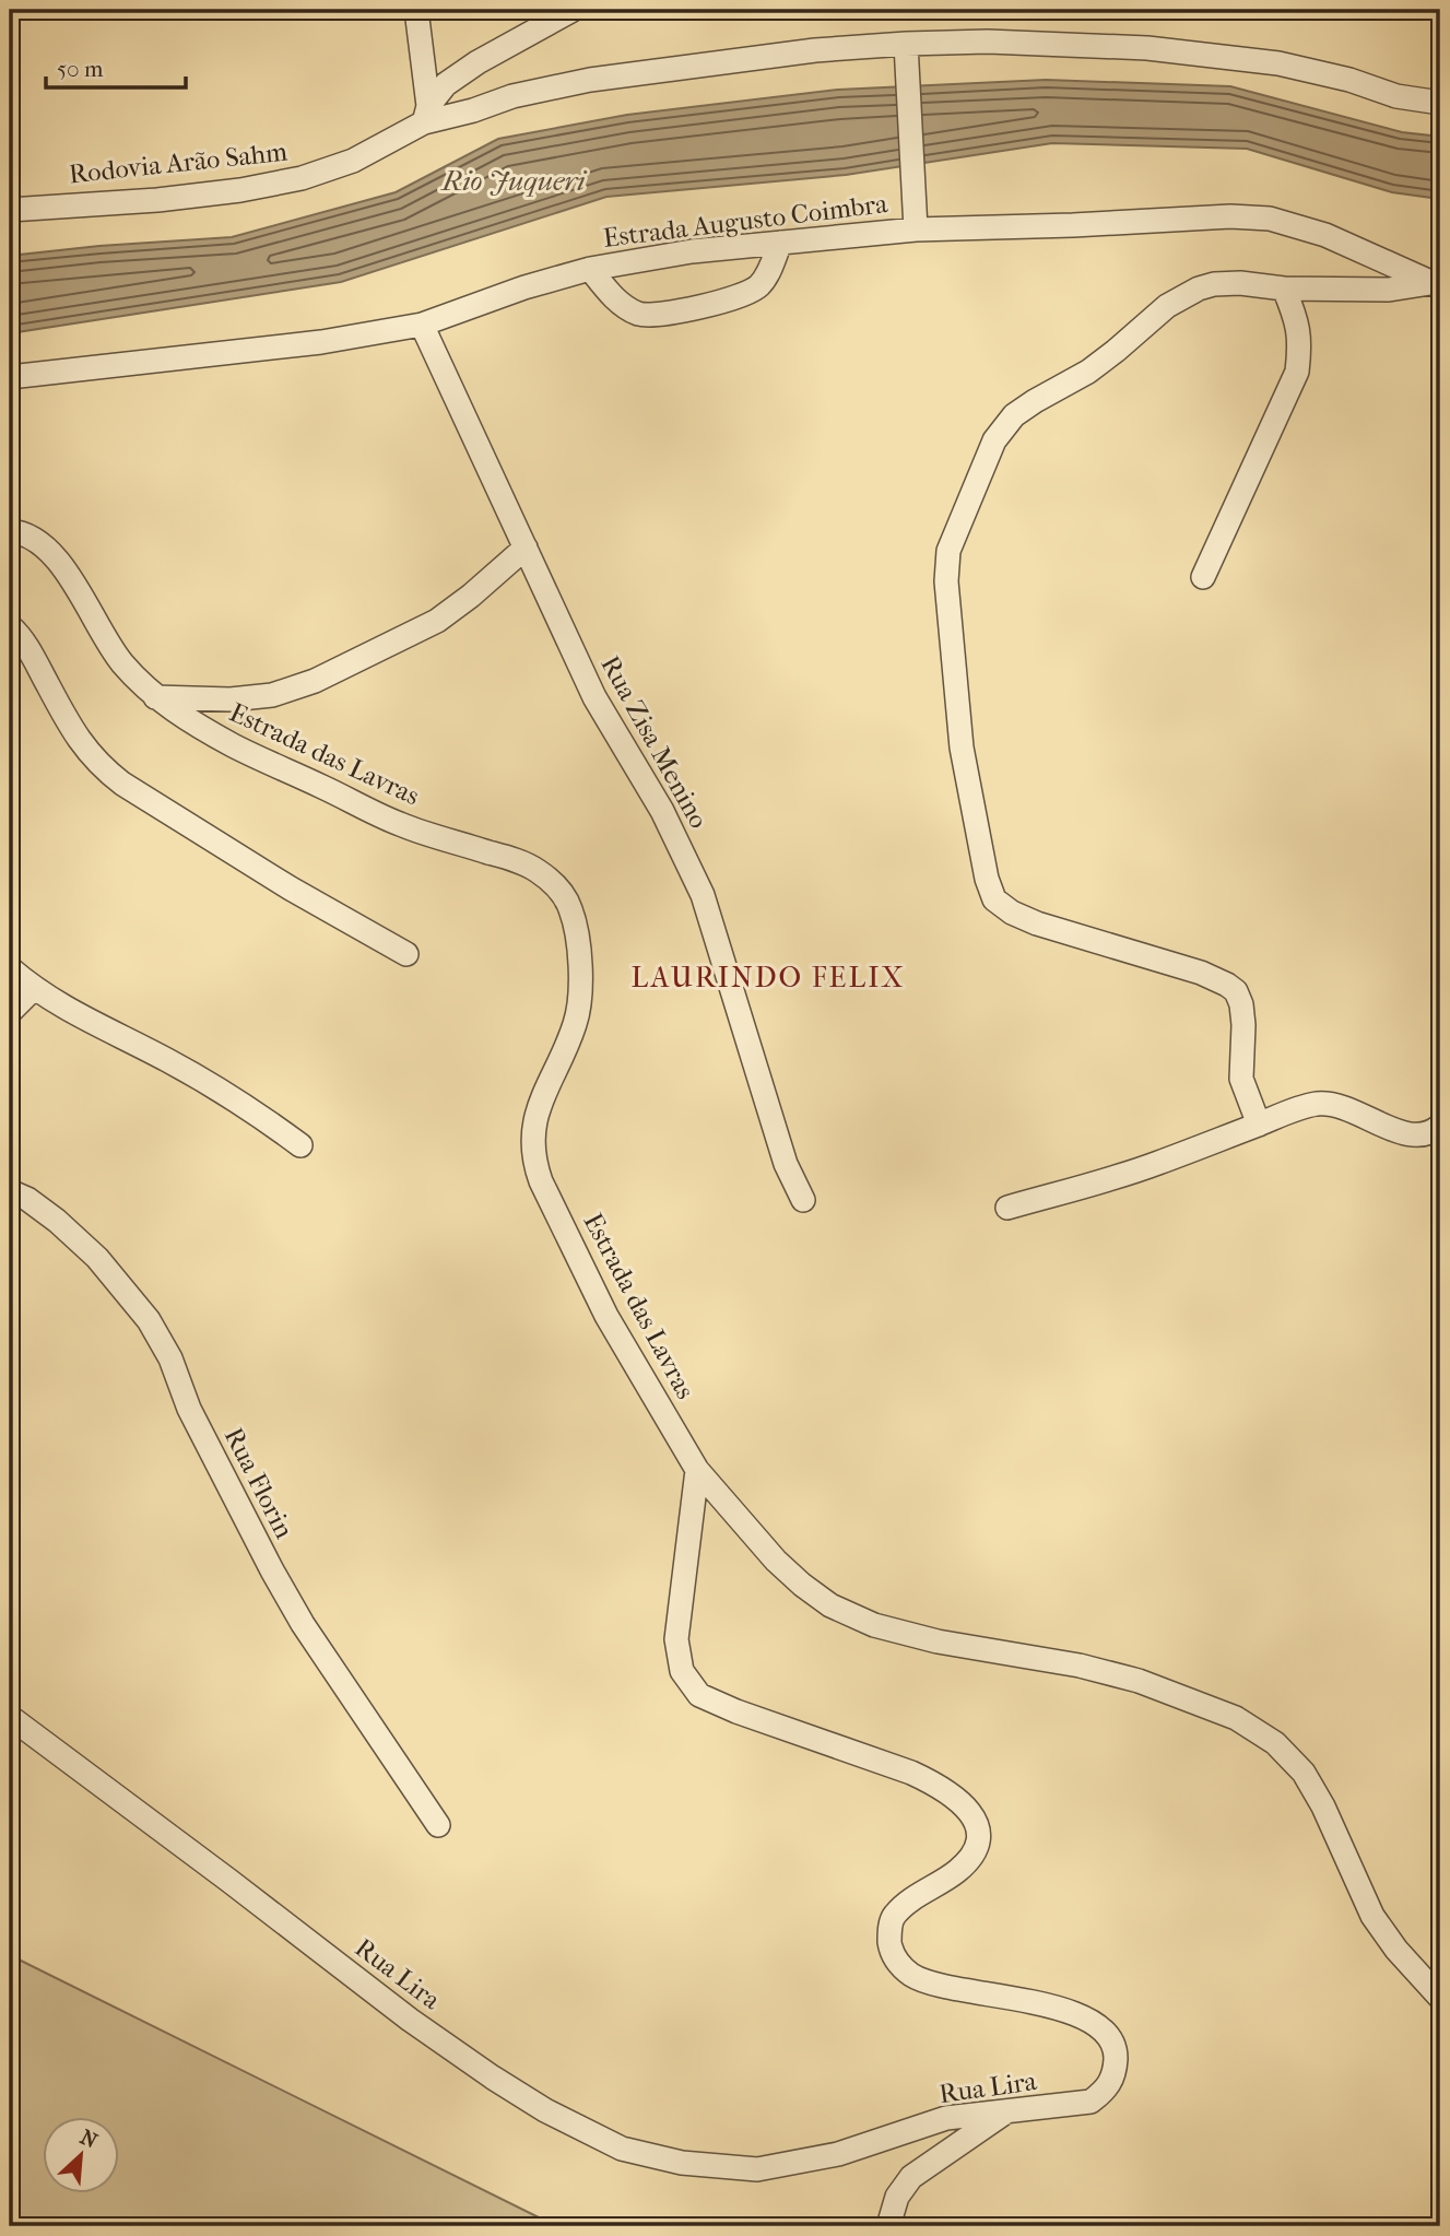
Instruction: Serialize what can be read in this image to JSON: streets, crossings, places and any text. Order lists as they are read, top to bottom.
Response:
{
  "streets": {
    "street": [
      "Rodovia Arão Sahm",
      "Estrada Augusto Coimbra",
      "Rua Zisa Menino",
      "Estrada das Lavras",
      "Rua Florin",
      "Rua Lira"
    ]
  },
  "crossings": [
    ["Estrada Augusto Coimbra", "Rua Zisa Menino"],
    ["Estrada das Lavras", "Rua Lira"]
  ],
  "districts": ["LAURINDO FELIX"],
  "water": ["Rio Juqueri"],
  "scale_bar": "50 m",
  "north": "top right"
}
